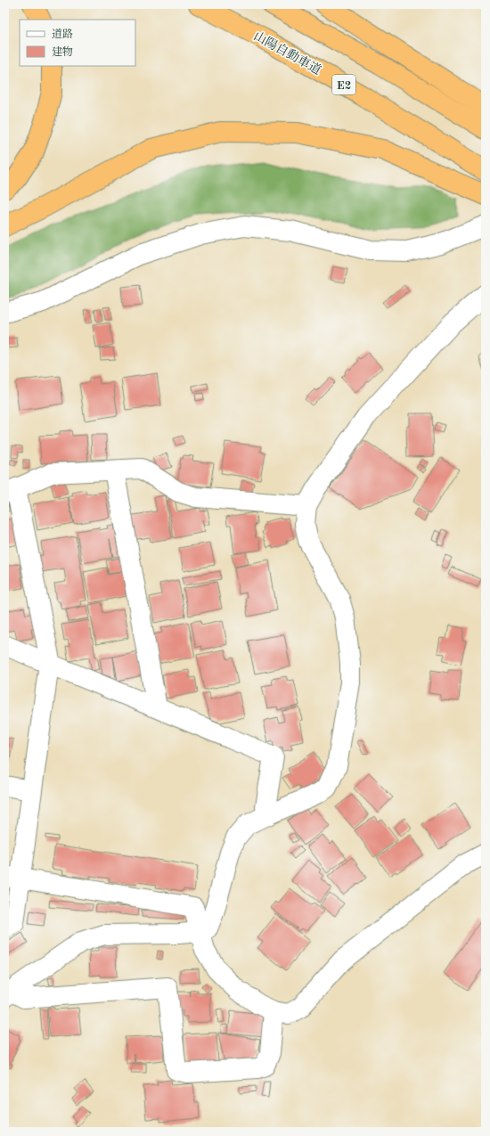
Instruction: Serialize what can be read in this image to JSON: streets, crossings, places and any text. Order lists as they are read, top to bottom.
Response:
{
  "streets": {
    "highway": ["山陽自動車道", "E2"]
  },
  "legend": ["道路", "建物"]
}
